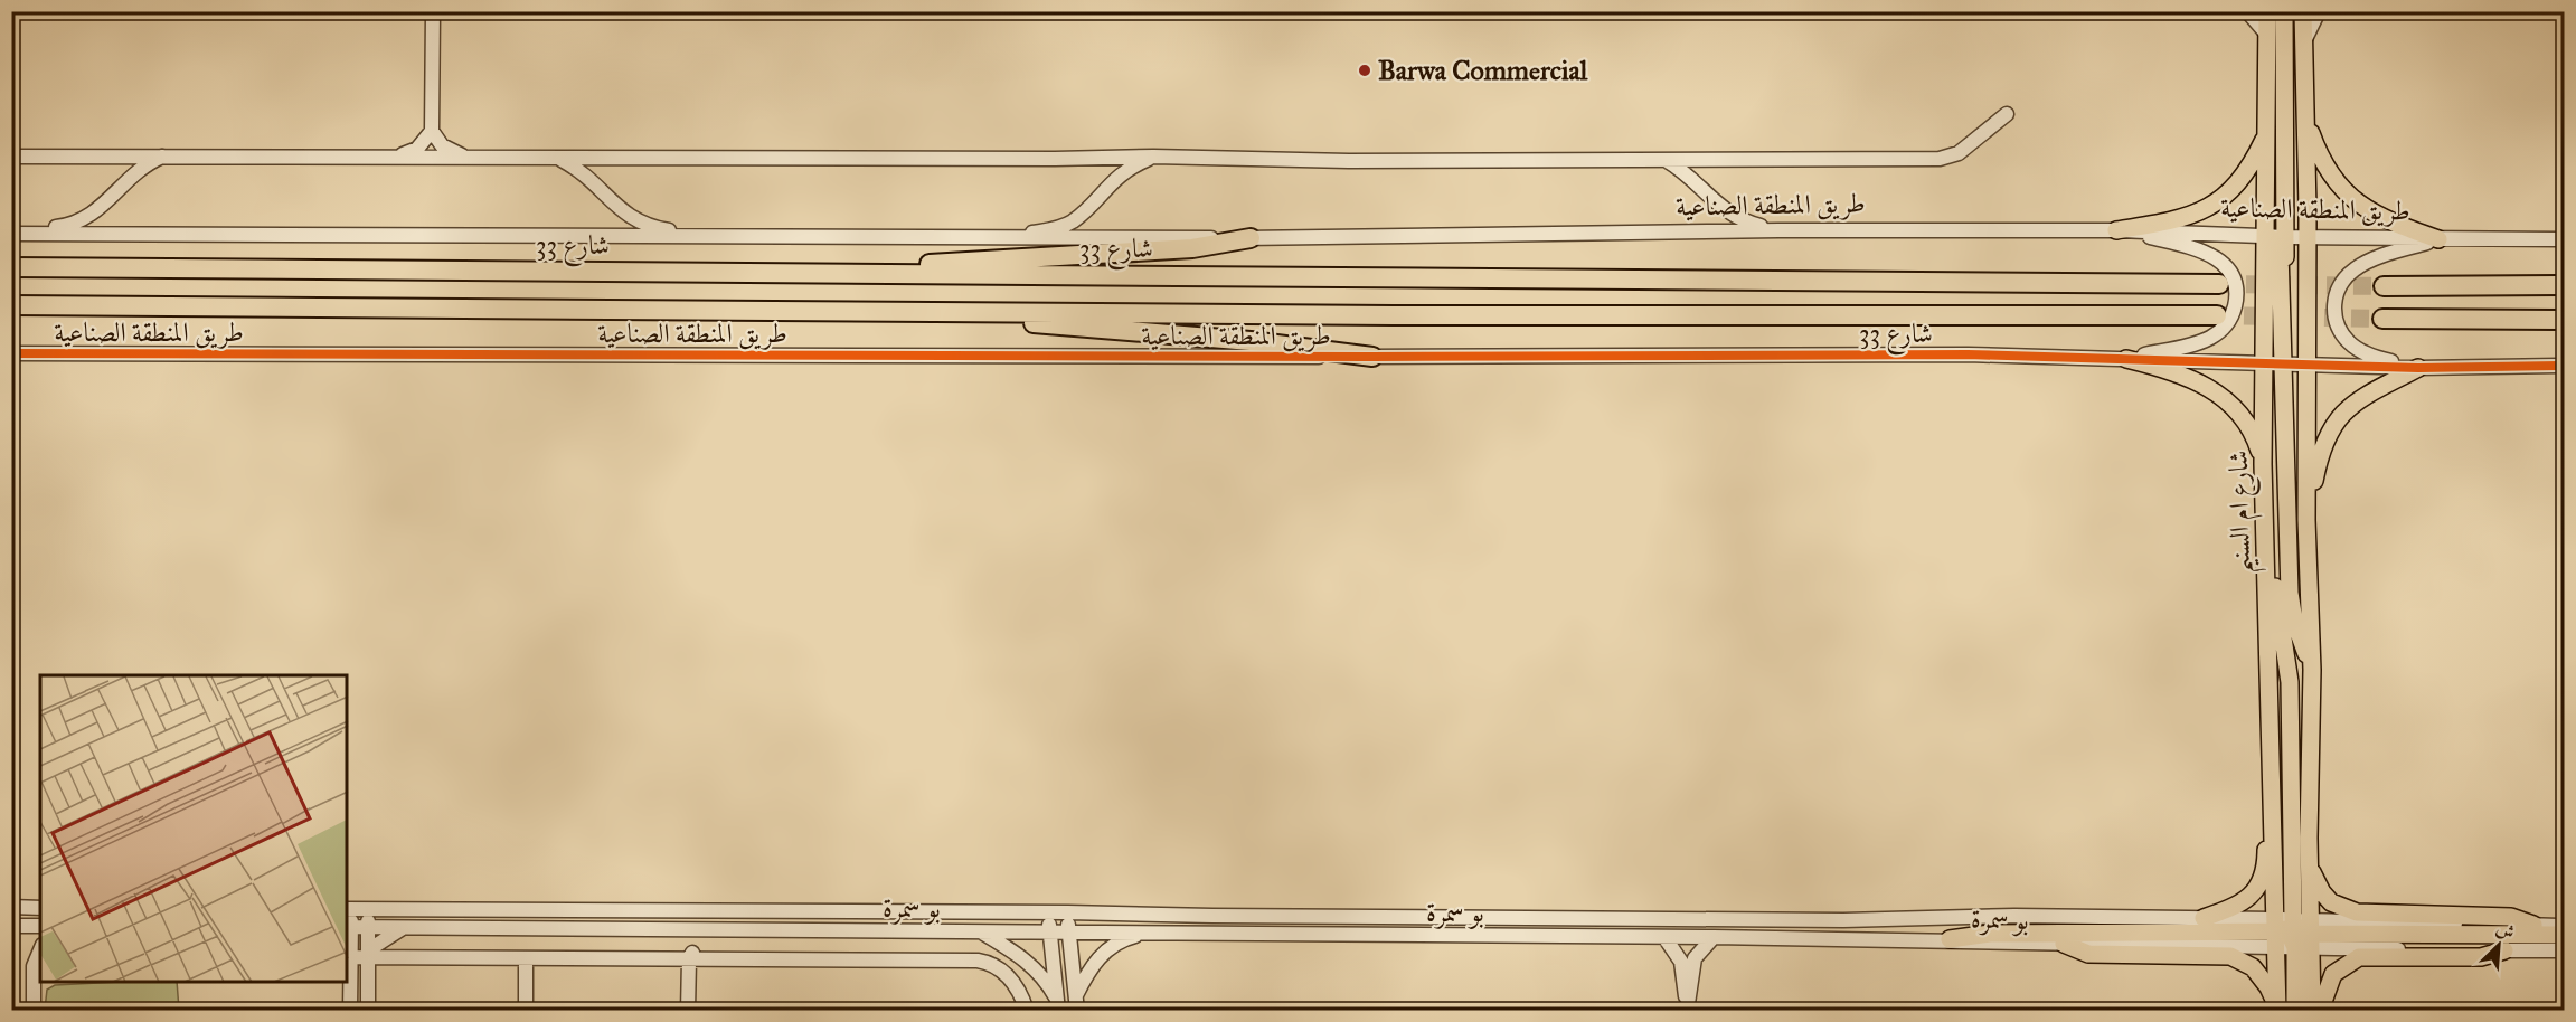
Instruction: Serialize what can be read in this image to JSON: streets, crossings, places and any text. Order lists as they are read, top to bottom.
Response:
{
  "streets": {
    "highway": ["شارع 33"],
    "main road": ["شارع ام السنيم"],
    "street": ["طريق المنطقة الصناعية", "بو سمرة"]
  },
  "crossings": [
    ["طريق المنطقة الصناعية", "شارع 33"],
    ["طريق المنطقة الصناعية", "شارع ام السنيم"],
    ["شارع 33", "شارع ام السنيم"],
    ["شارع ام السنيم", "بو سمرة"]
  ],
  "places": ["Barwa Commercial"],
  "north": "top right"
}
